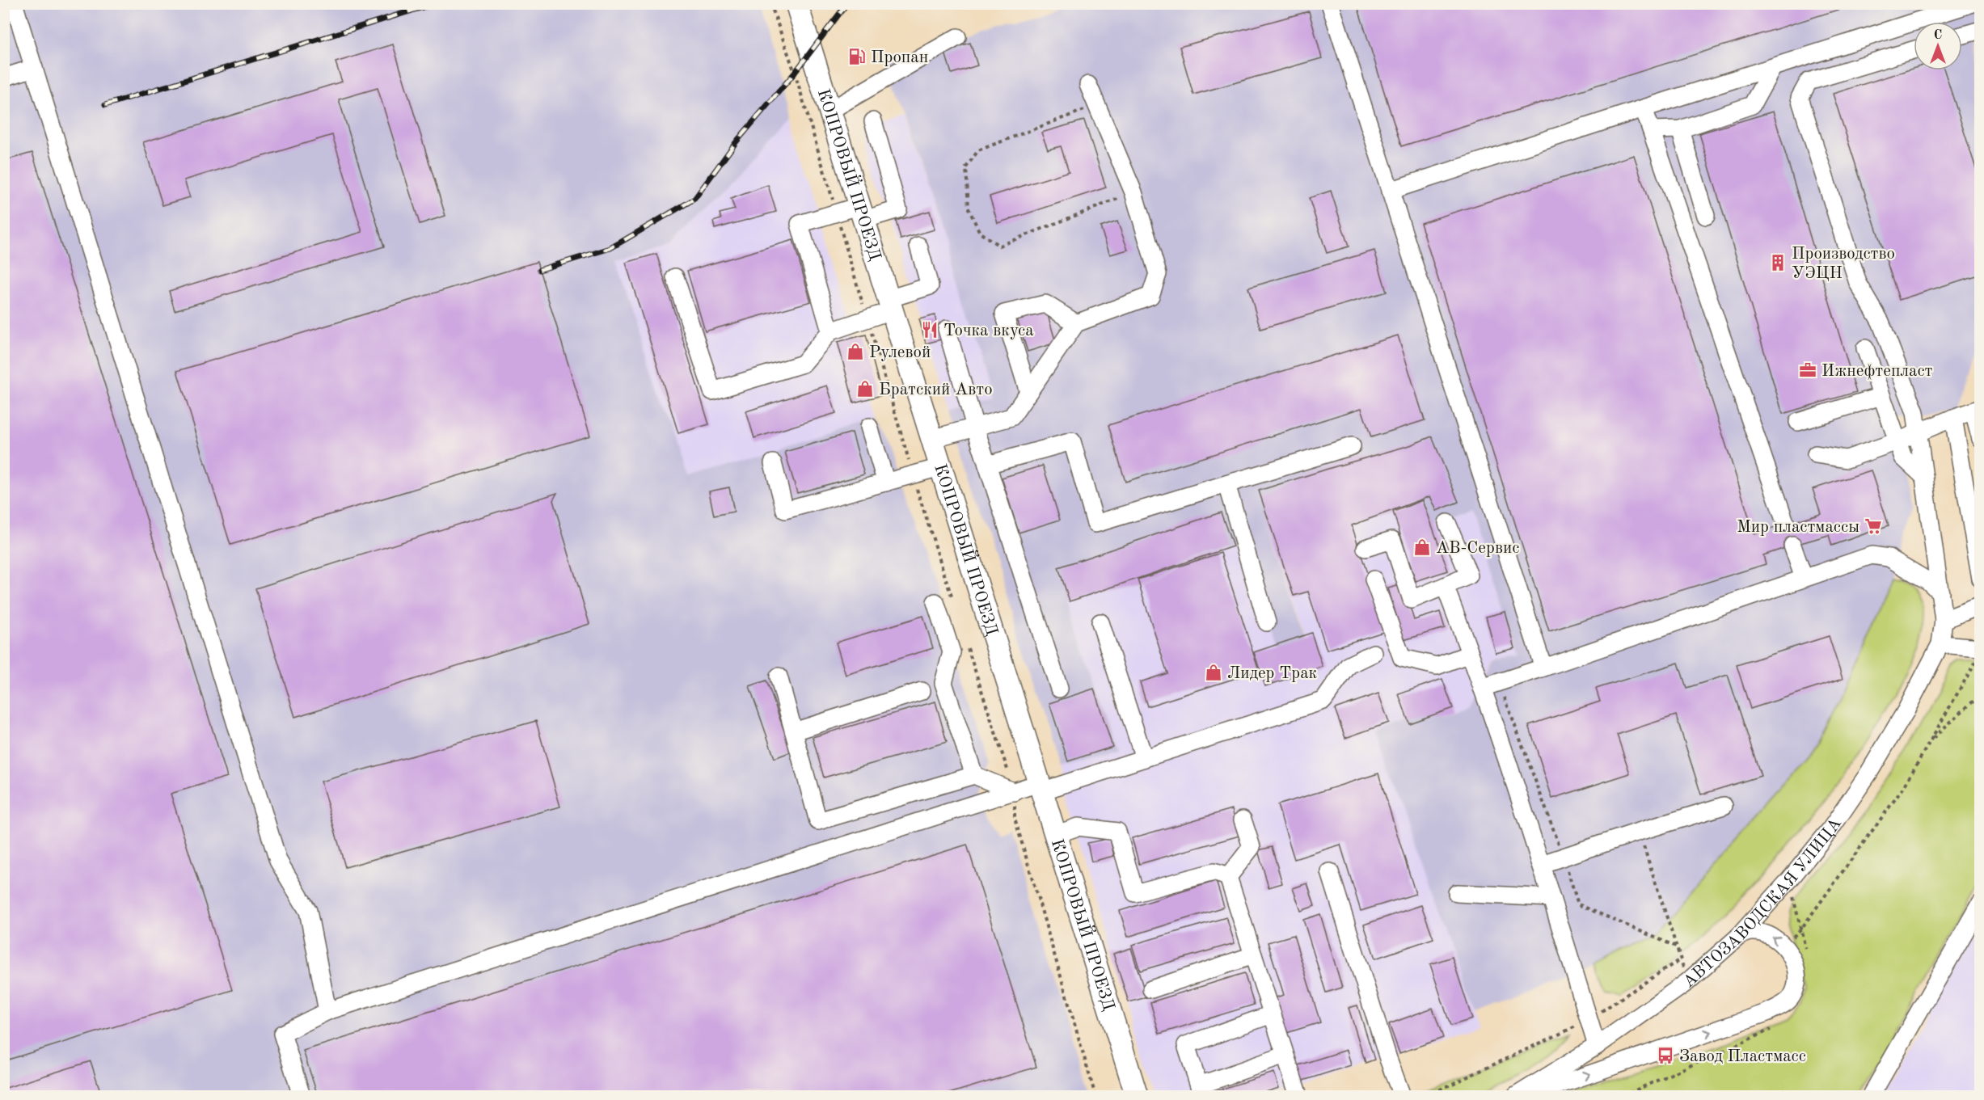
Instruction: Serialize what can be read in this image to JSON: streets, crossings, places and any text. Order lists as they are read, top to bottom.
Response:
{
  "streets": {
    "main road": ["КОПРОВЫЙ ПРОЕЗД"],
    "street": ["АВТОЗАВОДСКАЯ УЛИЦА"]
  },
  "places": {
    "fuel station": ["Пропан"],
    "building": ["Производство УЭЦН"],
    "restaurant": ["Точка вкуса"],
    "shop": [
      "Рулевой",
      "Братский Авто",
      "АВ-Сервис",
      "Лидер Трак"
    ],
    "office": ["Ижнефтепласт"],
    "supermarket": ["Мир пластмассы"],
    "bus stop": ["Завод Пластмасс"]
  },
  "north": "top"
}
